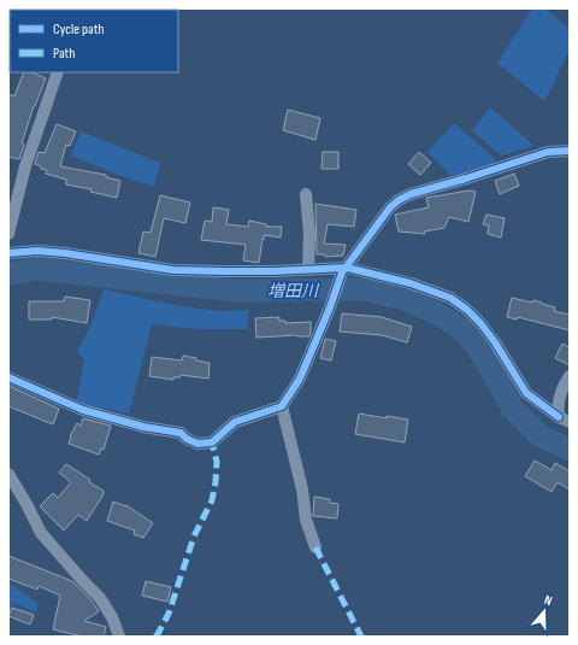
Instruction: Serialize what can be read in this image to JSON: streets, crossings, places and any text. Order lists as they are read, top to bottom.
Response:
{
  "water": ["増田川"],
  "legend": ["Cycle path", "Path"],
  "north": "top"
}
